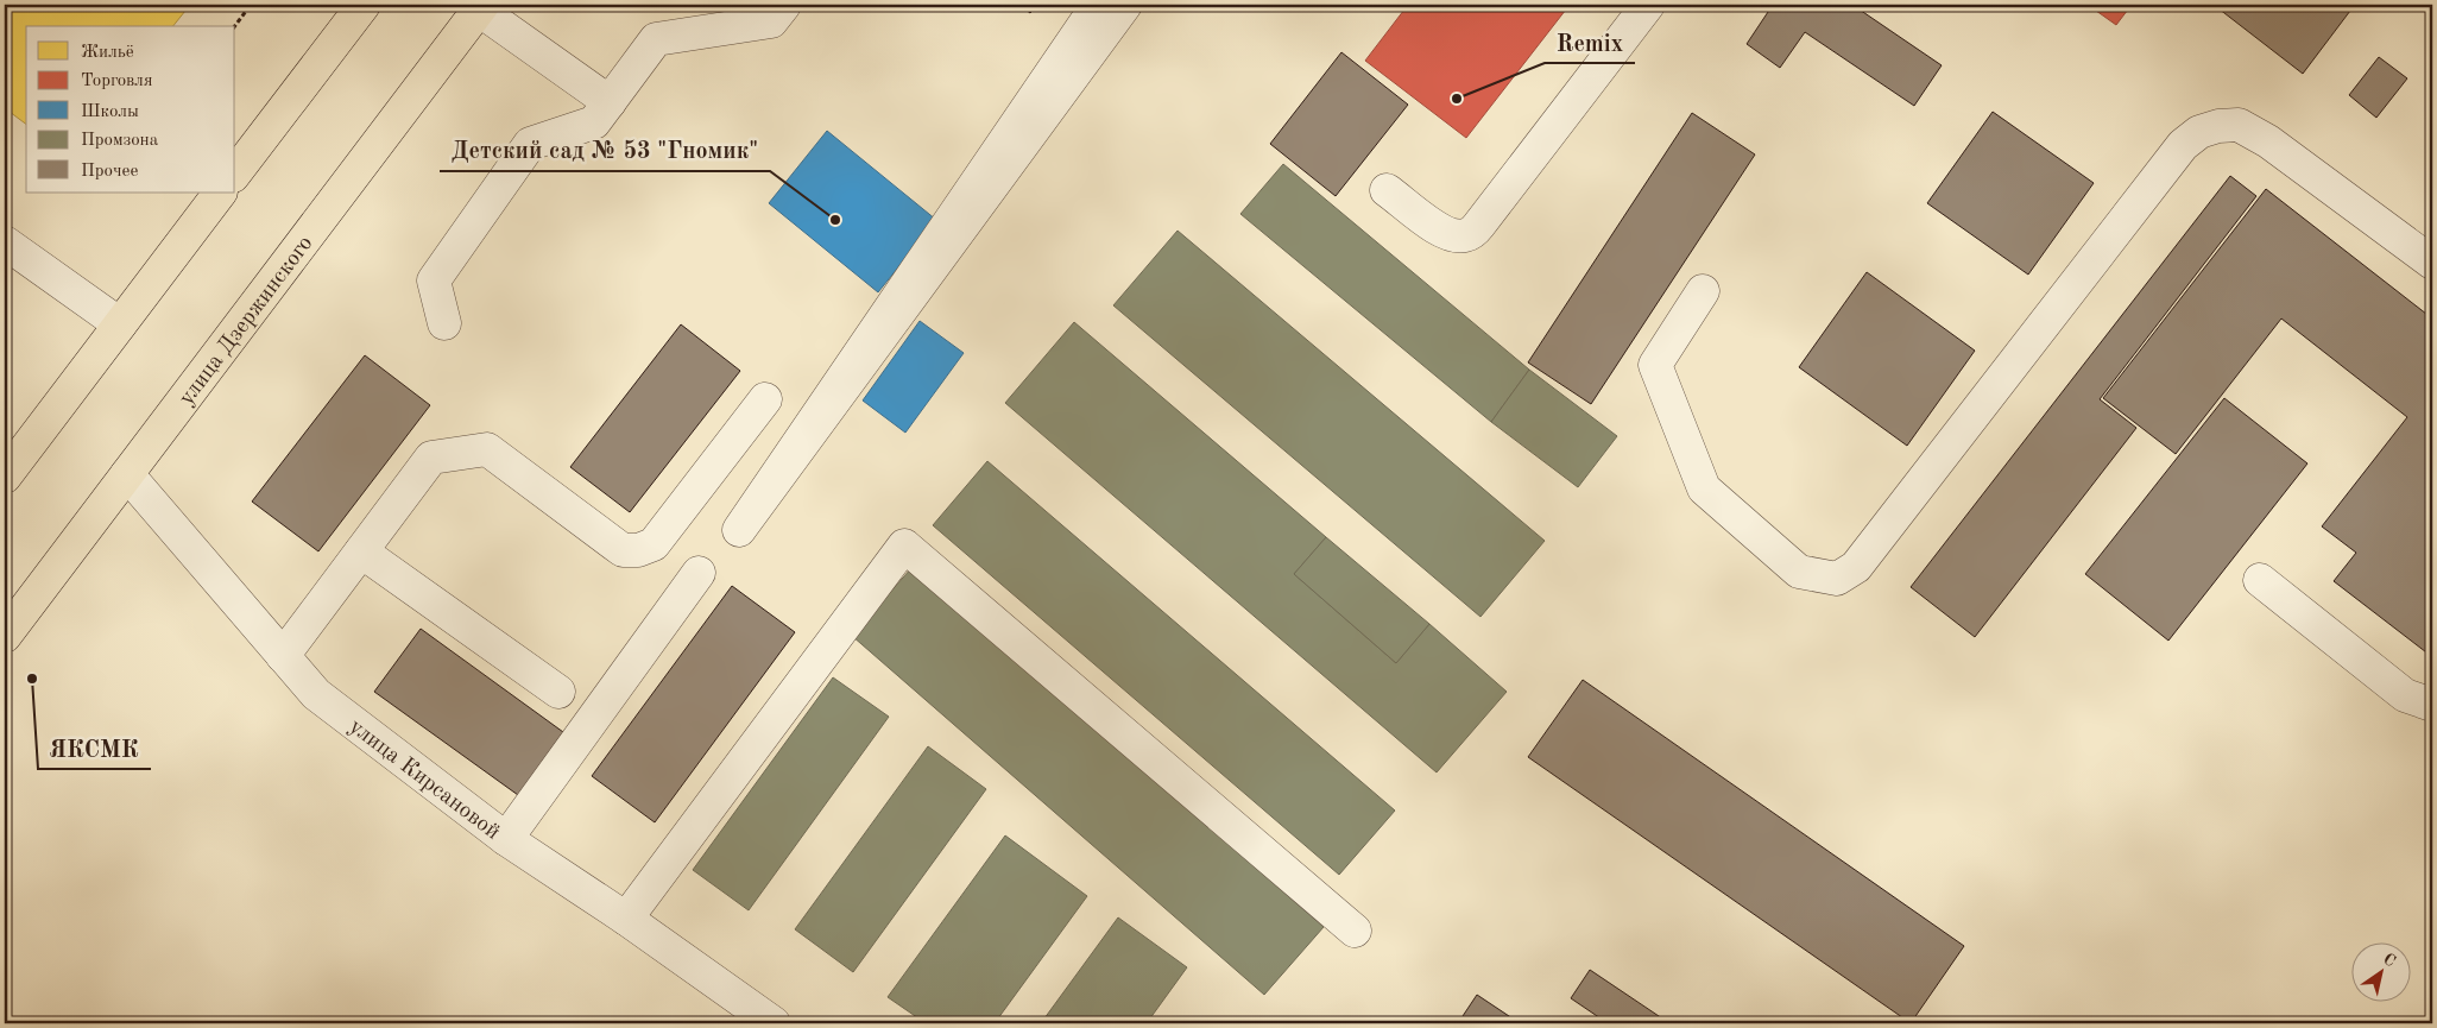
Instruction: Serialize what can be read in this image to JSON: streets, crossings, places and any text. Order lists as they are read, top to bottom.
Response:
{
  "streets": {
    "main road": ["улица Дзержинского"],
    "street": ["улица Кирсановой"]
  },
  "crossings": [
    ["улица Дзержинского", "улица Кирсановой"]
  ],
  "places": ["Remix", "Детский сад № 53 \"Гномик\"", "ЯКСМК"],
  "legend": [
    "Жильё",
    "Торговля",
    "Школы",
    "Промзона",
    "Прочее"
  ],
  "north": "top right"
}
